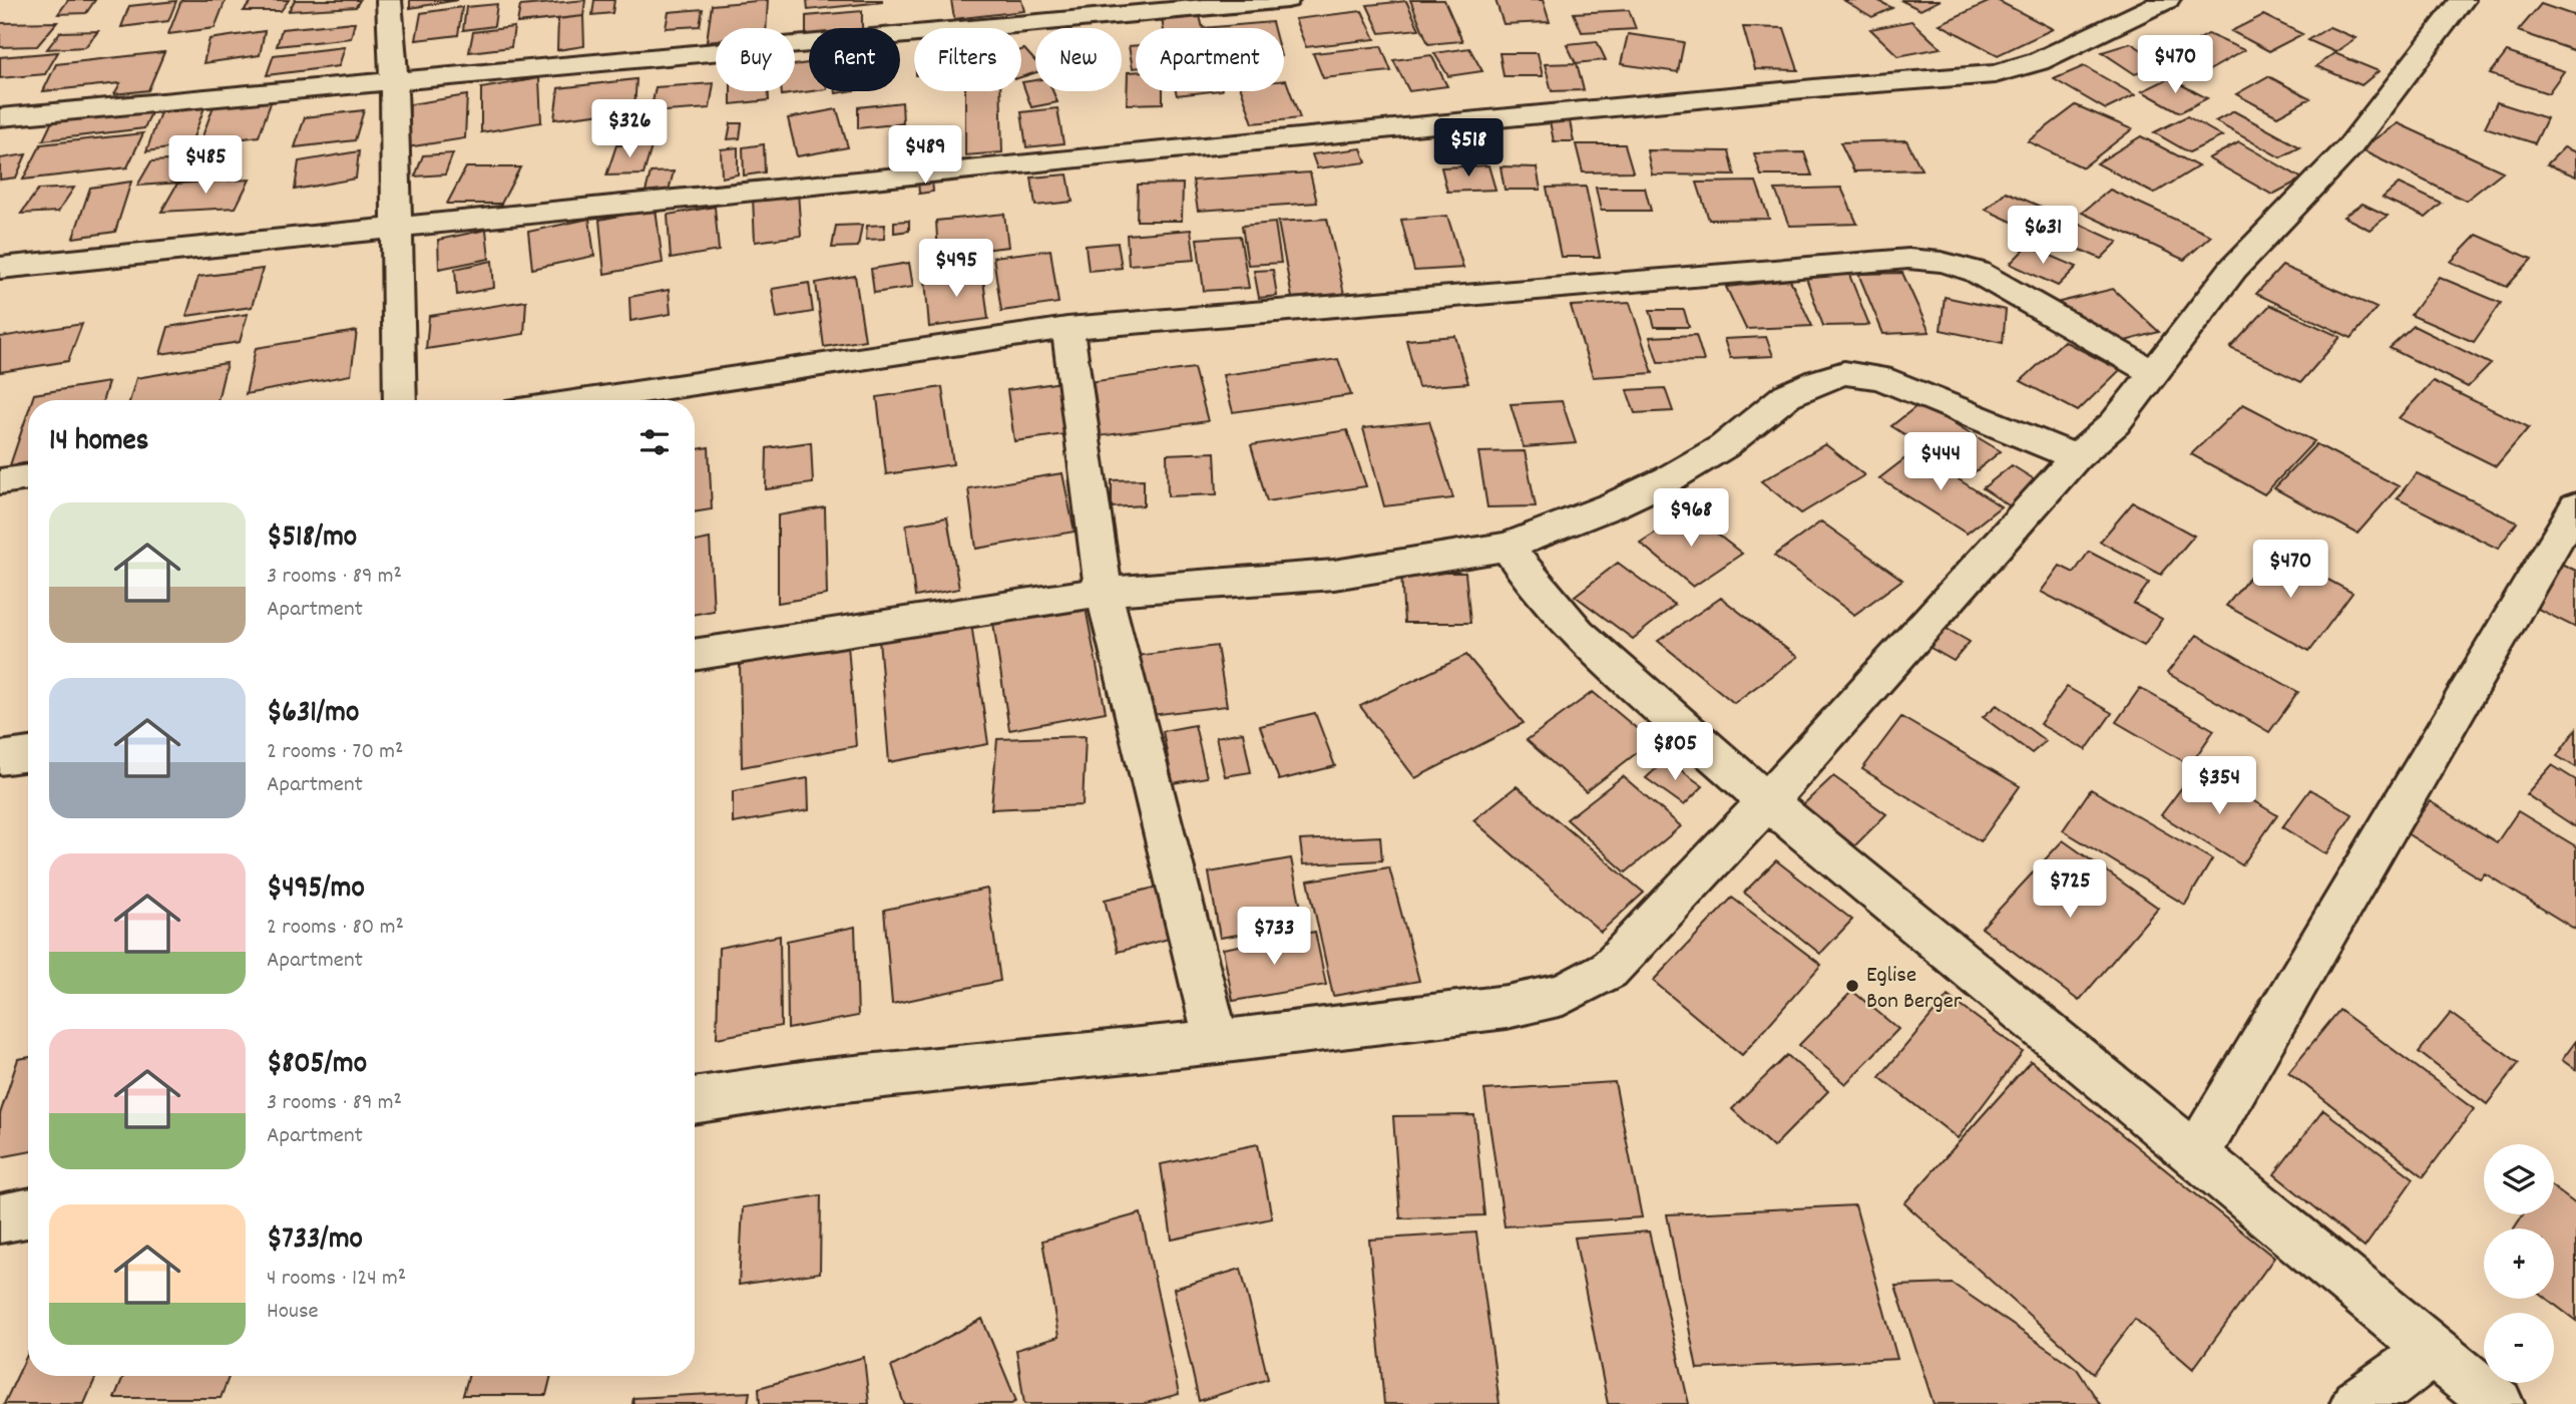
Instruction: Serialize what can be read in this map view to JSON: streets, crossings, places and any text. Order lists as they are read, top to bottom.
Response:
{
  "places": ["Eglise Bon Berger"],
  "page": {
    "chip": [
      "Buy",
      "Rent",
      "Filters",
      "New",
      "Apartment"
    ],
    "price": [
      "$470",
      "$326",
      "$518",
      "$489",
      "$485",
      "$631",
      "$495",
      "$444",
      "$968",
      "$470",
      "$805",
      "$354",
      "$725",
      "$733"
    ],
    "heading": "14 homes",
    "list": [
      {
        "name": "$518/mo",
        "note": "3 rooms · 89 m² · Apartment"
      },
      {
        "name": "$631/mo",
        "note": "2 rooms · 70 m² · Apartment"
      },
      {
        "name": "$495/mo",
        "note": "2 rooms · 80 m² · Apartment"
      },
      {
        "name": "$805/mo",
        "note": "3 rooms · 89 m² · Apartment"
      },
      {
        "name": "$733/mo",
        "note": "4 rooms · 124 m² · House"
      }
    ],
    "map_buttons": ["+", "−"]
  }
}
